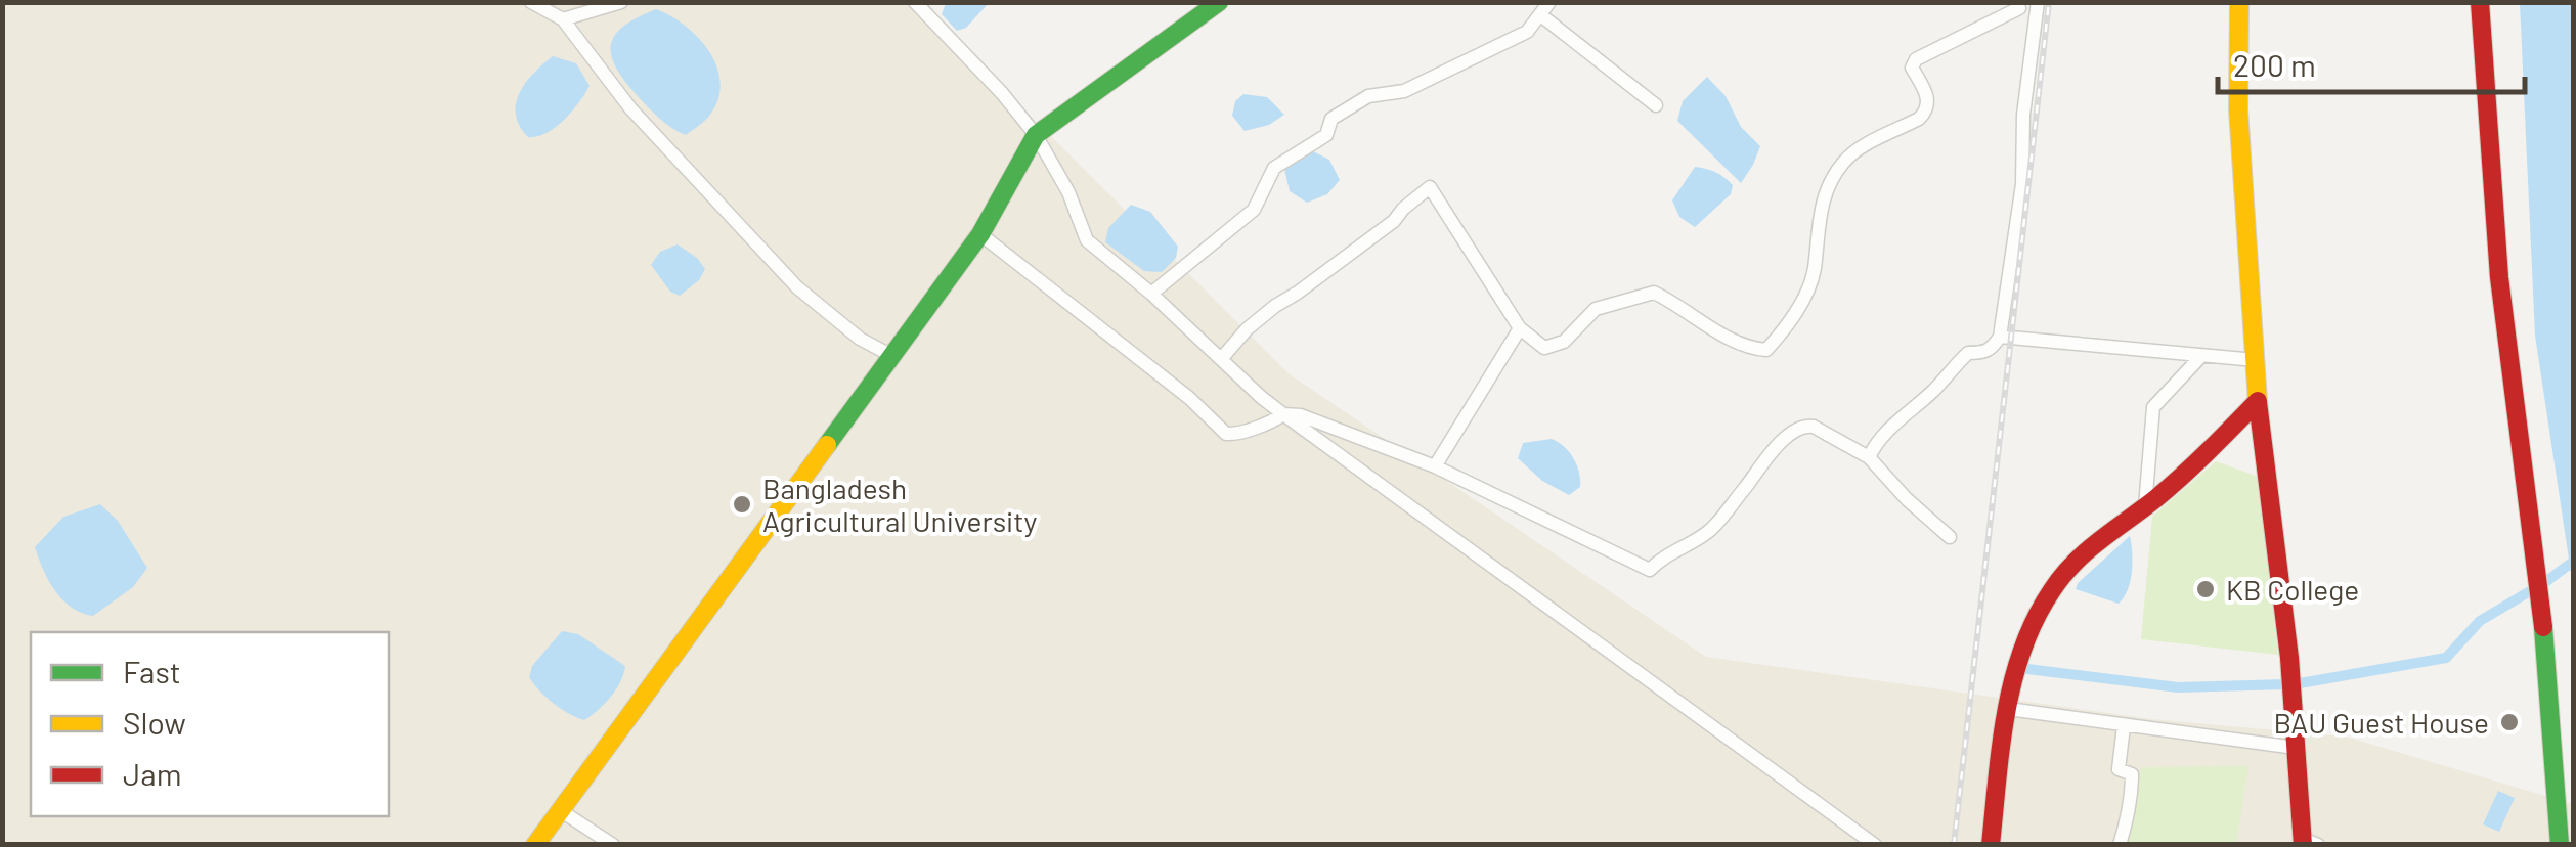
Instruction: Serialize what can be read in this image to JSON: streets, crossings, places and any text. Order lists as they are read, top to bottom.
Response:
{
  "places": ["Bangladesh Agricultural University", "KB College", "BAU Guest House"],
  "legend": ["Fast", "Slow", "Jam"],
  "scale_bar": "200 m"
}
